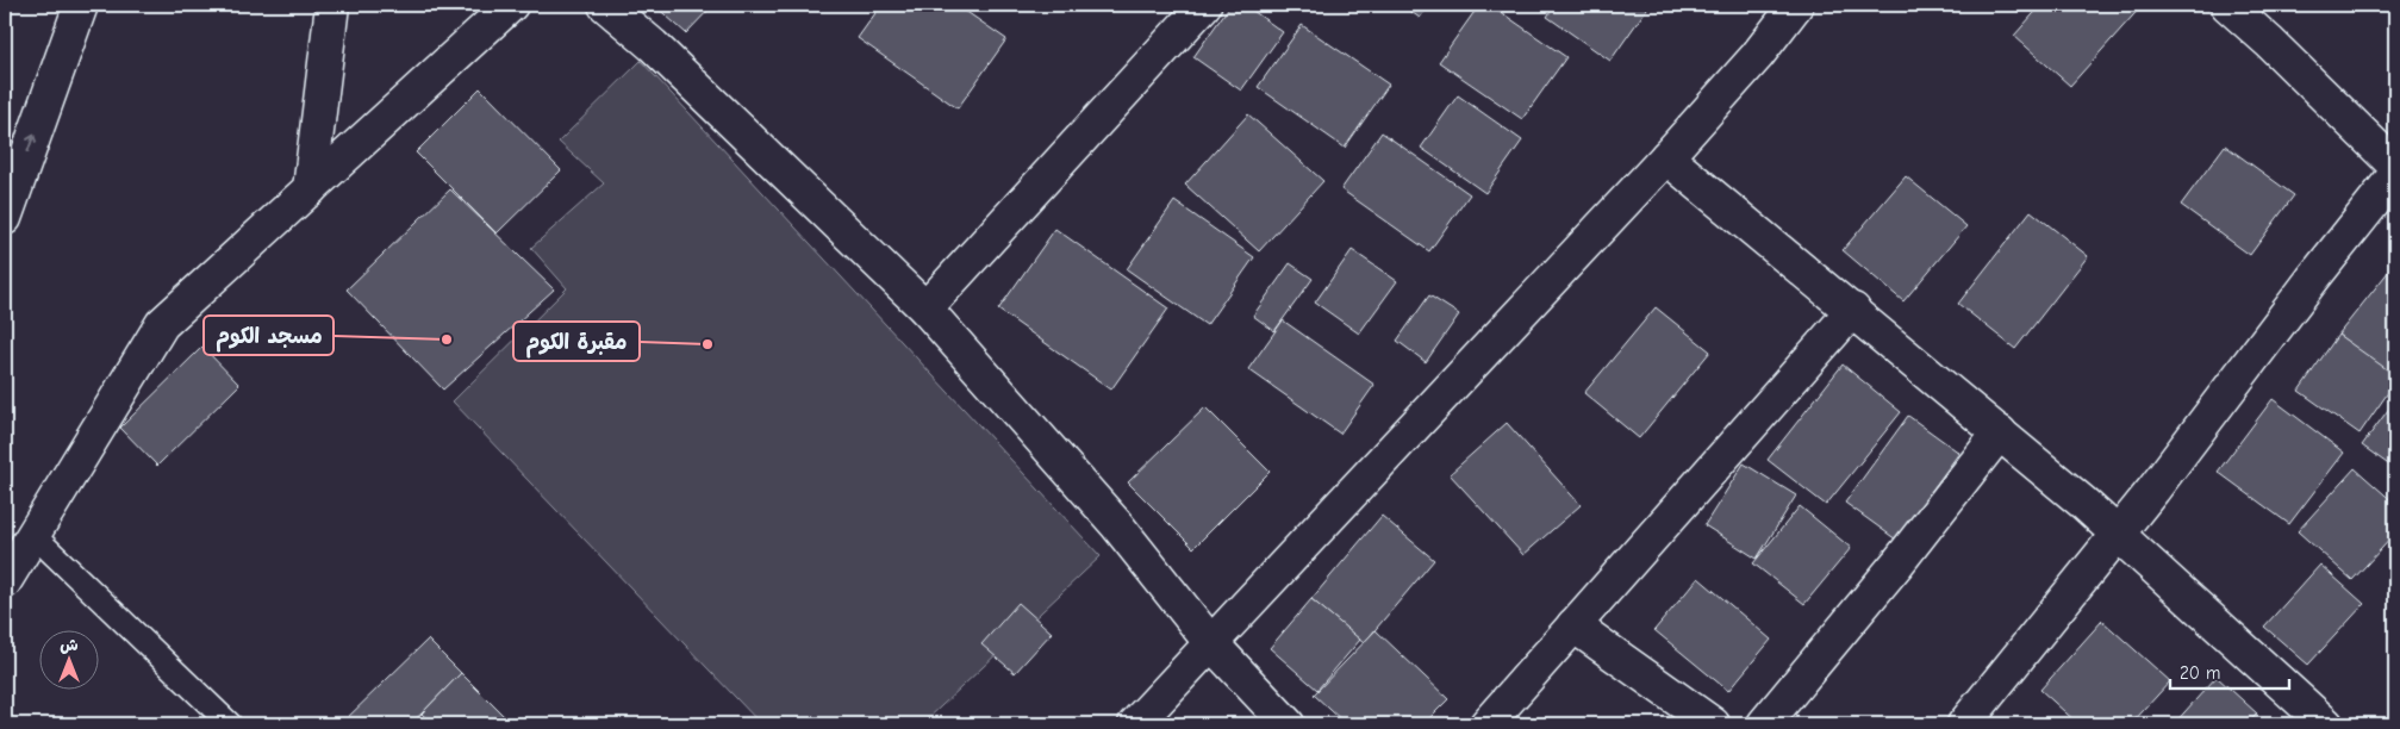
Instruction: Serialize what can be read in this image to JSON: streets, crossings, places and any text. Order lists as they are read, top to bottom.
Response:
{
  "places": ["مسجد الكوم", "مقبرة الكوم"],
  "scale_bar": "20 m",
  "north": "top"
}
